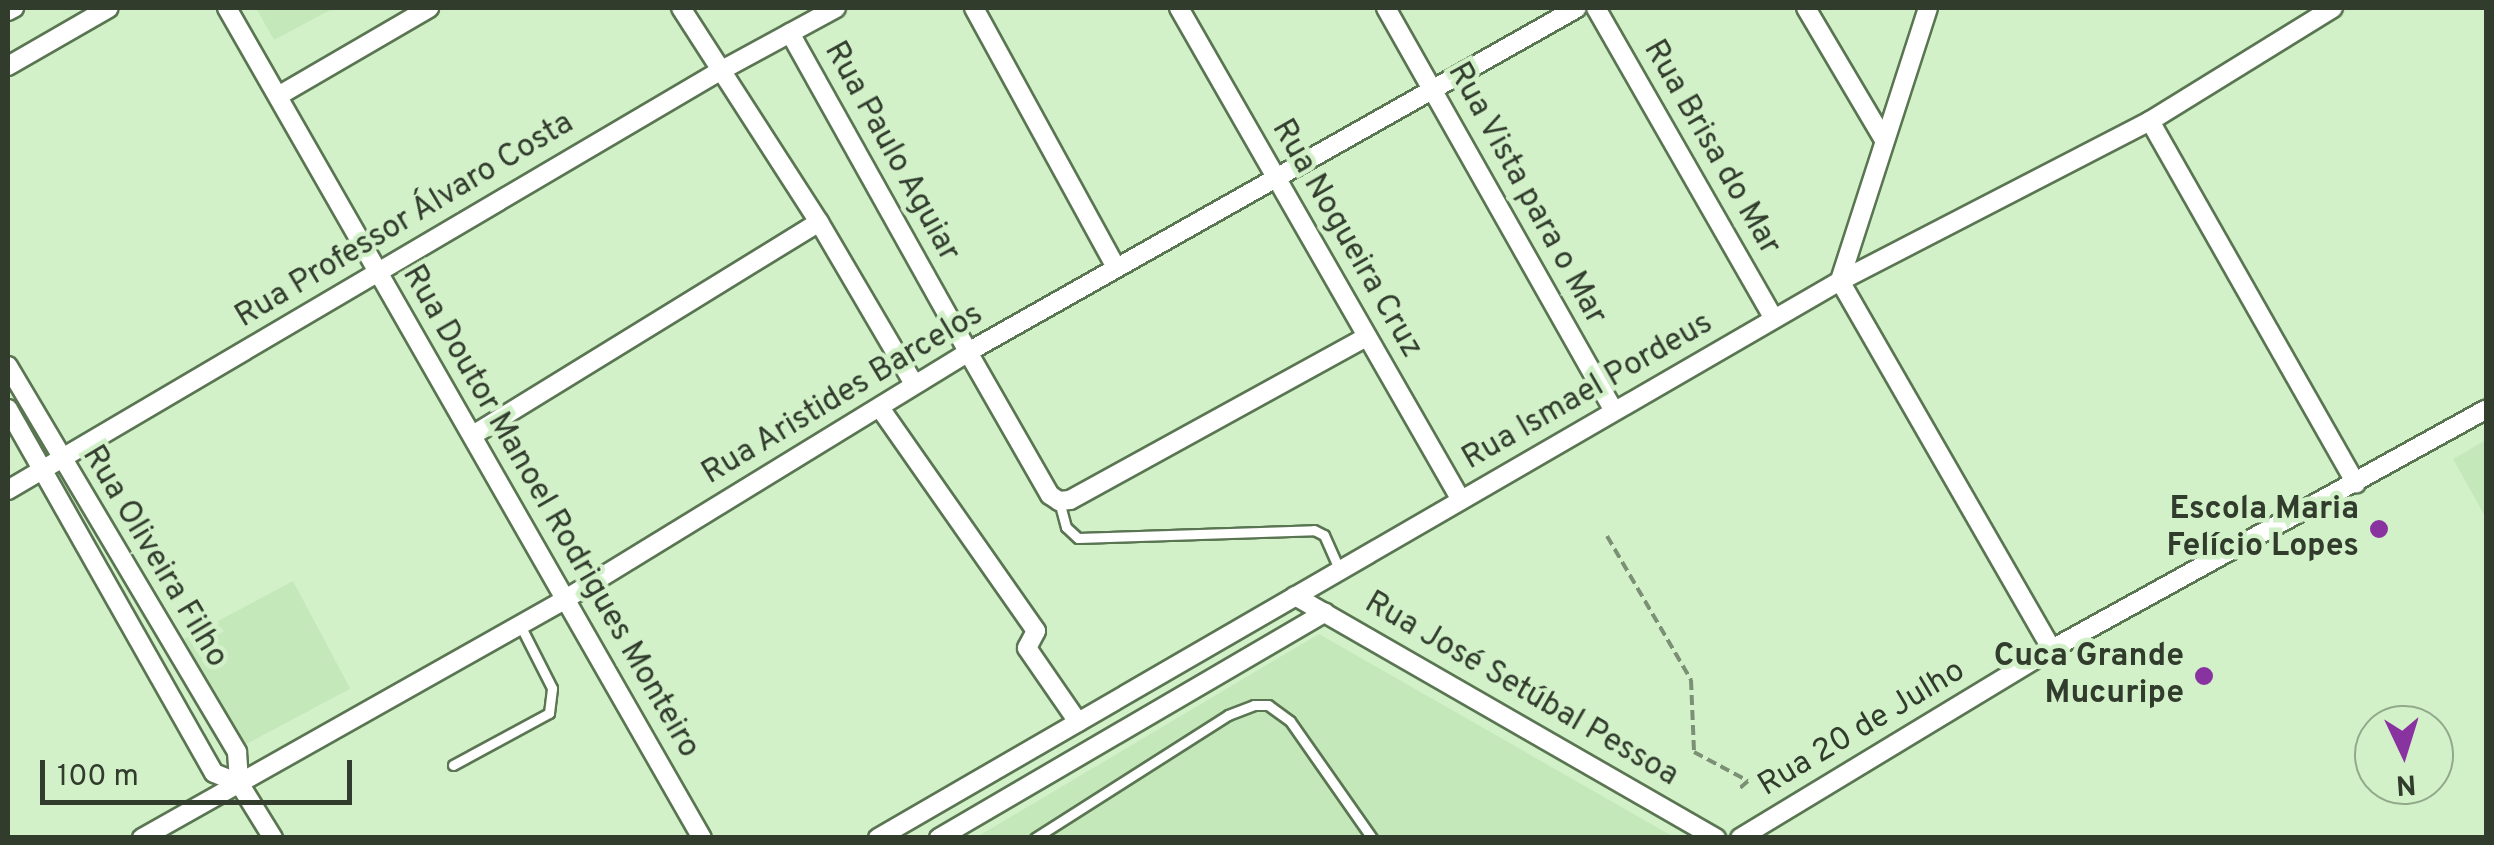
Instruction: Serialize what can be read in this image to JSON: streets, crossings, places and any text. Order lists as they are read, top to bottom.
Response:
{
  "streets": {
    "street": [
      "Rua Brisa do Mar",
      "Rua Paulo Aguiar",
      "Rua Vista para o Mar",
      "Rua Professor Álvaro Costa",
      "Rua Nogueira Cruz",
      "Rua Ismael Pordeus",
      "Rua Aristides Barcelos",
      "Rua Doutor Manoel Rodrigues Monteiro",
      "Rua Oliveira Filho",
      "Rua José Setúbal Pessoa",
      "Rua 20 de Julho"
    ]
  },
  "crossings": [
    ["Rua Brisa do Mar", "Rua Ismael Pordeus"],
    ["Rua Paulo Aguiar", "Rua Professor Álvaro Costa"],
    ["Rua Paulo Aguiar", "Rua Aristides Barcelos"],
    ["Rua Vista para o Mar", "Rua Ismael Pordeus"],
    ["Rua Vista para o Mar", "Rua Aristides Barcelos"],
    ["Rua Professor Álvaro Costa", "Rua Doutor Manoel Rodrigues Monteiro"],
    ["Rua Professor Álvaro Costa", "Rua Oliveira Filho"],
    ["Rua Nogueira Cruz", "Rua Ismael Pordeus"],
    ["Rua Nogueira Cruz", "Rua Aristides Barcelos"],
    ["Rua Ismael Pordeus", "Rua José Setúbal Pessoa"],
    ["Rua Aristides Barcelos", "Rua Doutor Manoel Rodrigues Monteiro"],
    ["Rua Aristides Barcelos", "Rua Oliveira Filho"]
  ],
  "places": ["Escola Maria Felício Lopes", "Cuca Grande Mucuripe"],
  "scale_bar": "100 m",
  "north": "bottom"
}
